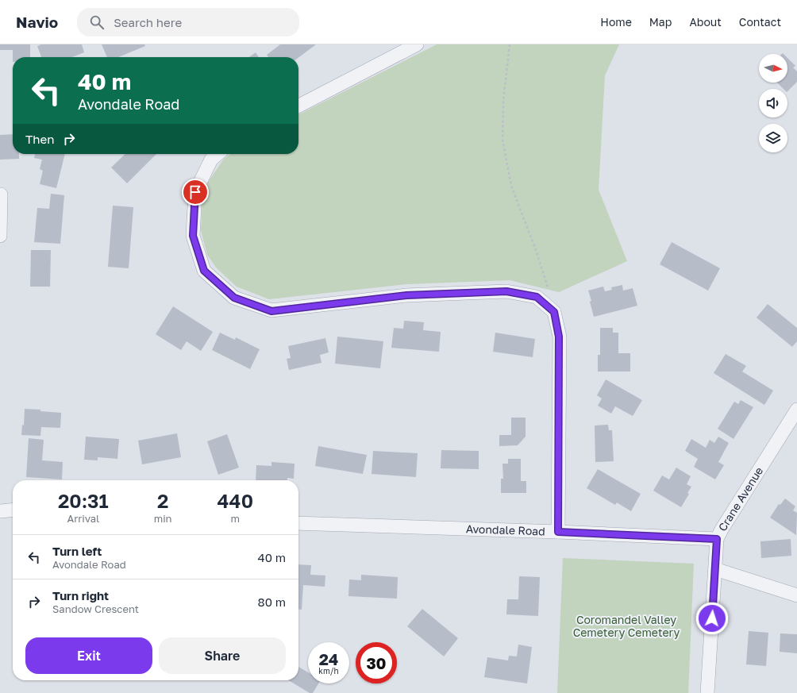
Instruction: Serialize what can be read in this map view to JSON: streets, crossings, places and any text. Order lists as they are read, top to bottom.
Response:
{
  "streets": {
    "street": ["Crane Avenue", "Avondale Road"]
  },
  "crossings": [
    ["Crane Avenue", "Avondale Road"]
  ],
  "parks": ["Coromandel Valley Cemetery Cemetery"],
  "north": "right",
  "page": {
    "header": "Navio",
    "search": "Search here",
    "nav": [
      "Home",
      "Map",
      "About",
      "Contact"
    ],
    "turn": ["40 m", "Avondale Road"],
    "then": "Then",
    "eta": [
      "20:31",
      "Arrival",
      "2",
      "min",
      "440",
      "m"
    ],
    "list": [
      {
        "name": "Turn left",
        "note": "Avondale Road",
        "value": "40 m"
      },
      {
        "name": "Turn right",
        "note": "Sandow Crescent",
        "value": "80 m"
      }
    ],
    "buttons": ["Exit", "Share"],
    "speed": "24 km/h",
    "limit": "30"
  }
}
